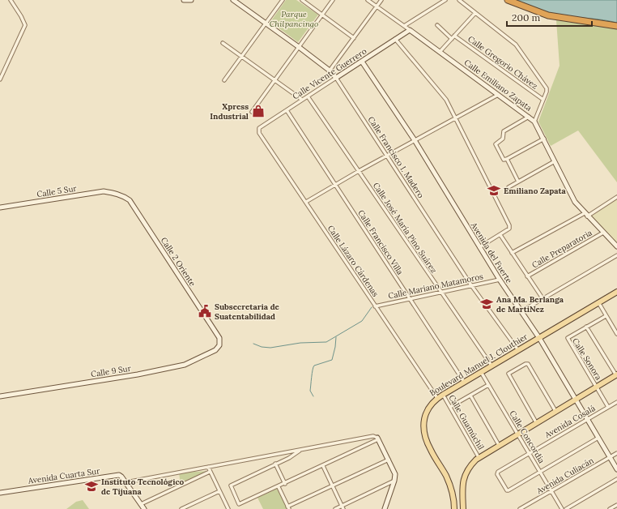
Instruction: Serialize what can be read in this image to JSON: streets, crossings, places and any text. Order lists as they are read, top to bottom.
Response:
{
  "streets": {
    "main road": ["Boulevard Manuel J. Clouthier"],
    "street": [
      "Calle Gregorio Chávez",
      "Calle Vicente Guerrero",
      "Calle Emiliano Zapata",
      "Calle Francisco I. Madero",
      "Calle 5 Sur",
      "Calle José María Pino Suárez",
      "Calle Francisco Villa",
      "Calle Preparatoria",
      "Avenida del Fuerte",
      "Calle Lázaro Cárdenas",
      "Calle 2 Oriente",
      "Calle Mariano Matamoros",
      "Calle Sonora",
      "Calle 9 Sur",
      "Avenida Cosalá",
      "Calle Guamúchil",
      "Calle Concordia",
      "Avenida Cuarta Sur",
      "Avenida Culiacán"
    ]
  },
  "crossings": [
    ["Calle Vicente Guerrero", "Calle Emiliano Zapata"],
    ["Calle Vicente Guerrero", "Calle Francisco I. Madero"],
    ["Calle Vicente Guerrero", "Calle José María Pino Suárez"],
    ["Calle Vicente Guerrero", "Calle Francisco Villa"],
    ["Calle Vicente Guerrero", "Avenida del Fuerte"],
    ["Calle Vicente Guerrero", "Calle Lázaro Cárdenas"],
    ["Calle Emiliano Zapata", "Calle Preparatoria"],
    ["Calle Francisco I. Madero", "Calle Mariano Matamoros"],
    ["Calle Francisco I. Madero", "Boulevard Manuel J. Clouthier"],
    ["Calle 5 Sur", "Calle 2 Oriente"],
    ["Calle José María Pino Suárez", "Calle Mariano Matamoros"],
    ["Calle José María Pino Suárez", "Boulevard Manuel J. Clouthier"],
    ["Calle Francisco Villa", "Calle Mariano Matamoros"],
    ["Calle Francisco Villa", "Boulevard Manuel J. Clouthier"],
    ["Avenida del Fuerte", "Calle Mariano Matamoros"],
    ["Avenida del Fuerte", "Boulevard Manuel J. Clouthier"],
    ["Avenida del Fuerte", "Avenida Cosalá"],
    ["Avenida del Fuerte", "Avenida Culiacán"],
    ["Calle Lázaro Cárdenas", "Calle Mariano Matamoros"],
    ["Calle Lázaro Cárdenas", "Boulevard Manuel J. Clouthier"],
    ["Calle 2 Oriente", "Calle 9 Sur"],
    ["Calle Sonora", "Avenida Cosalá"],
    ["Boulevard Manuel J. Clouthier", "Calle Guamúchil"],
    ["Boulevard Manuel J. Clouthier", "Calle Concordia"],
    ["Avenida Cosalá", "Calle Concordia"],
    ["Calle Concordia", "Avenida Culiacán"]
  ],
  "parks": ["Parque Chilpancingo"],
  "places": {
    "shop": ["Xpress Industrial"],
    "school or university": ["Emiliano Zapata", "Ana Ma. Berlanga de MartiNez", "Instituto Tecnológico de Tijuana"],
    "public building": ["Subsecretaria de Suatentabilidad"]
  },
  "scale_bar": "200 m"
}
